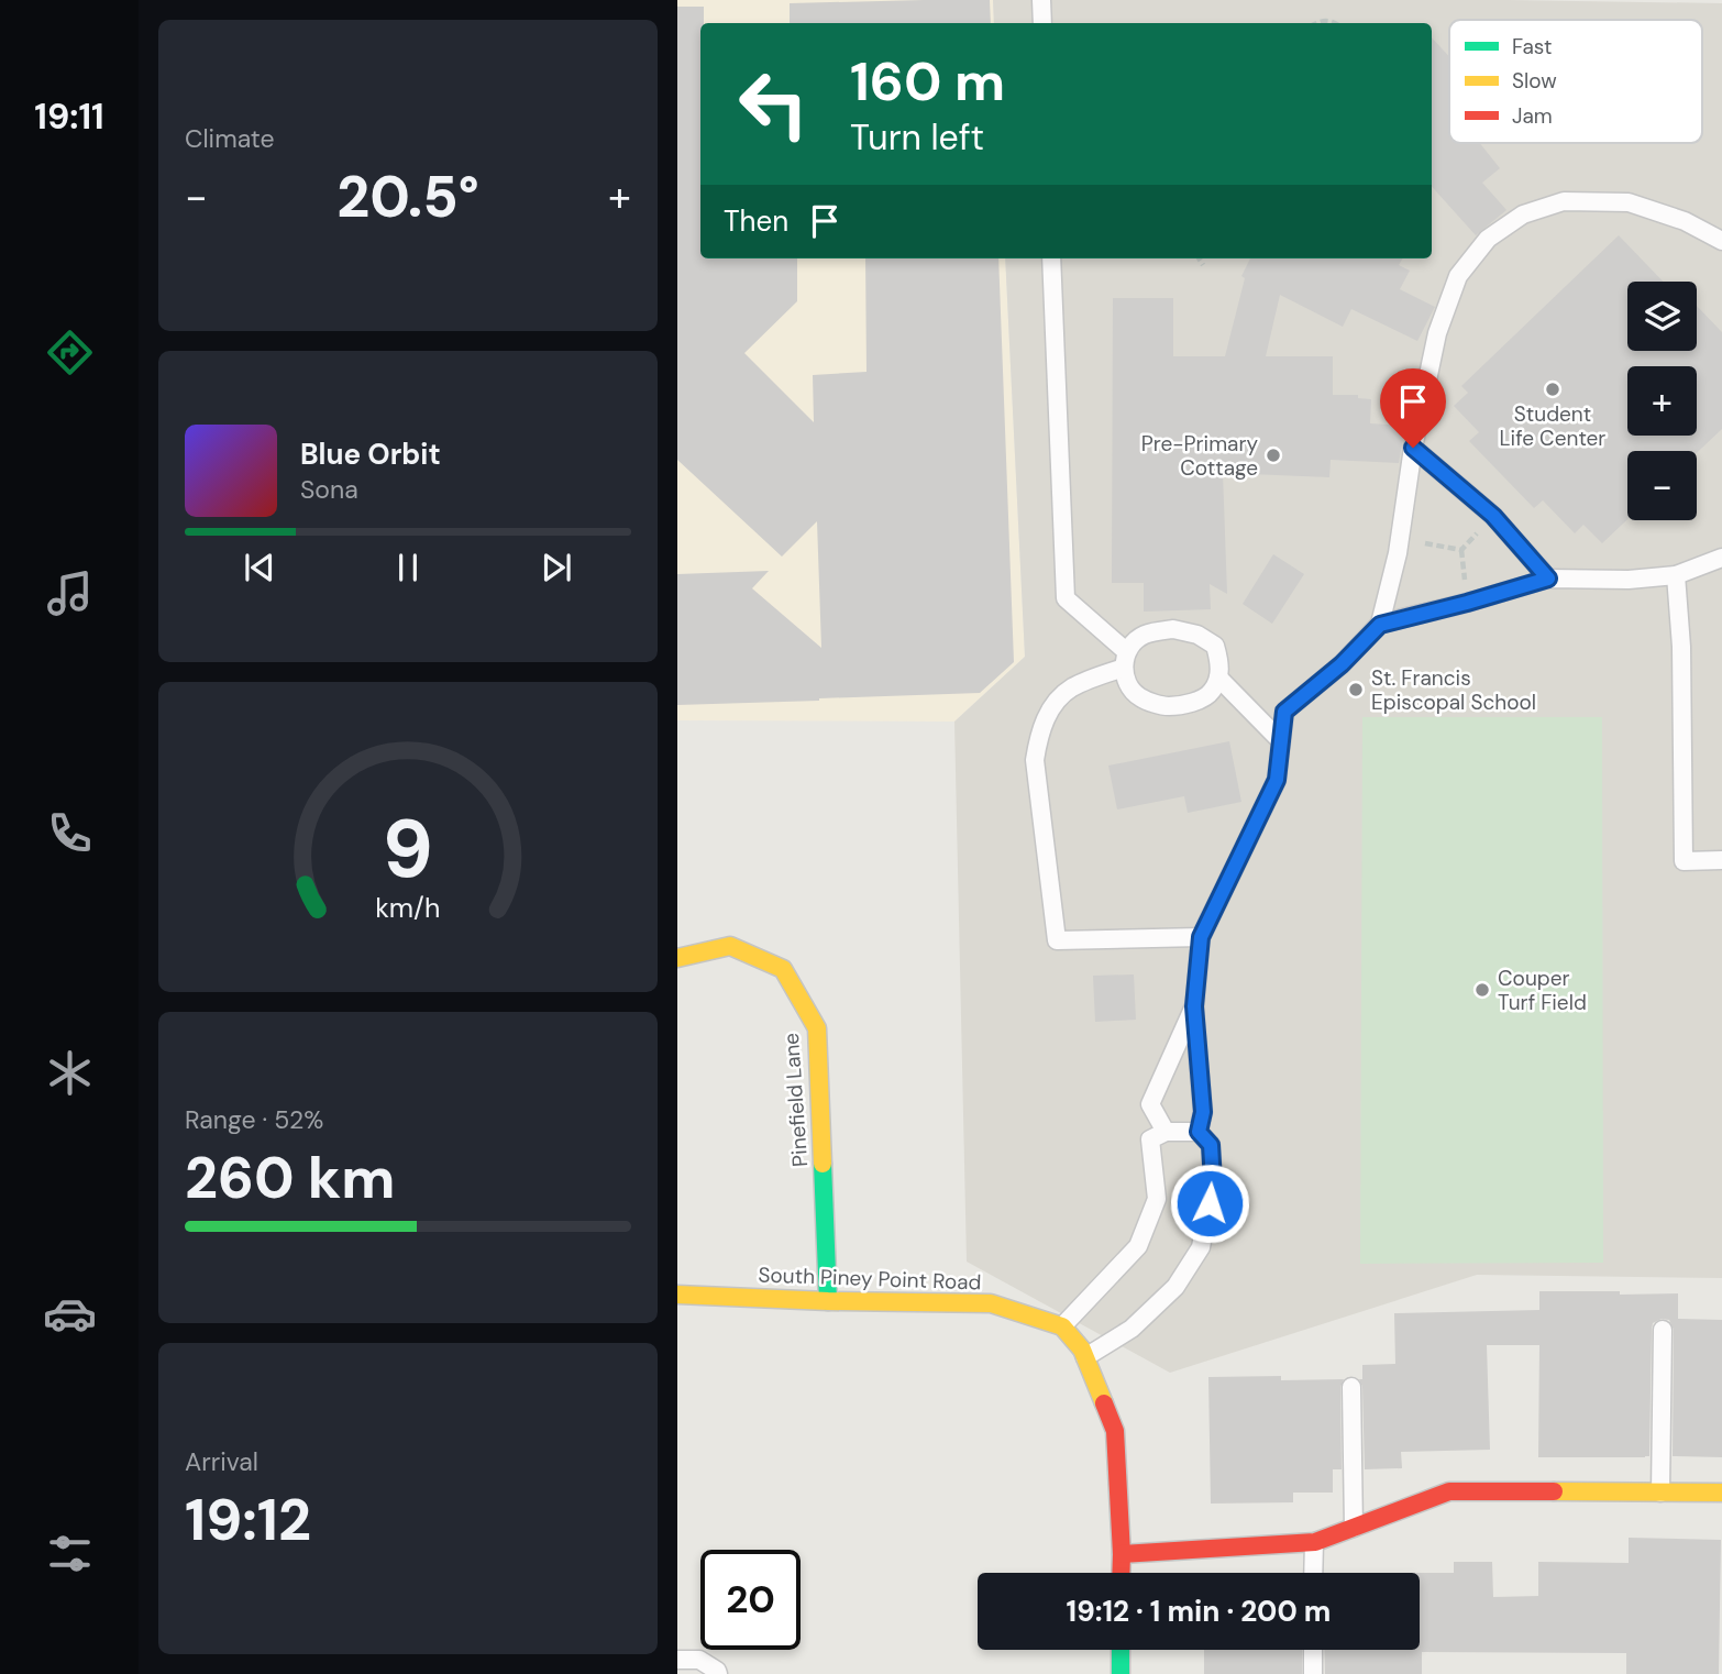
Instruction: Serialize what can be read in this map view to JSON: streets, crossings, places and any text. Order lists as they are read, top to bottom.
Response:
{
  "streets": {
    "street": ["Pinefield Lane", "South Piney Point Road"]
  },
  "crossings": [
    ["Pinefield Lane", "South Piney Point Road"]
  ],
  "places": [
    "Student Life Center",
    "Pre-Primary Cottage",
    "St. Francis Episcopal School",
    "Couper Turf Field"
  ],
  "legend": ["Fast", "Slow", "Jam"],
  "page": {
    "tabs": "19:11",
    "tile": [
      "Climate",
      ["Range · 52%", "260 km"],
      ["Arrival", "19:12"]
    ],
    "turn": ["160 m", "Turn left"],
    "heat": ["−", "20.5°", "+"],
    "then": "Then",
    "map_buttons": ["+", "−"],
    "song": ["Blue Orbit", "Sona"],
    "limit": "20",
    "trip": "19:12 · 1 min · 200 m",
    "gauge": ["9", "km/h"]
  }
}
